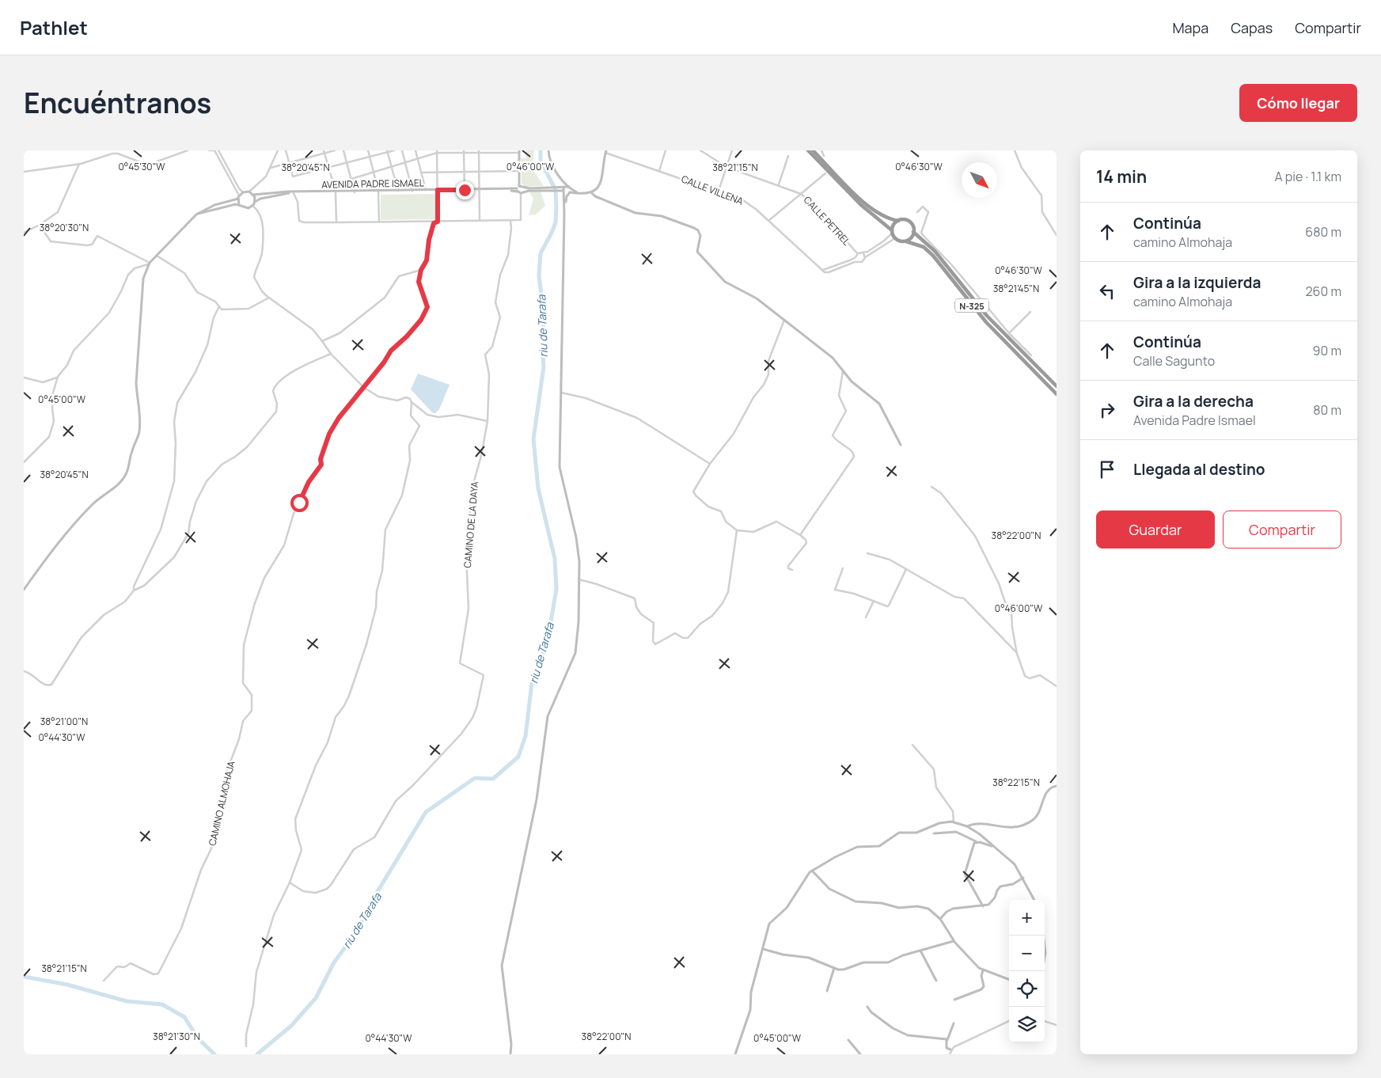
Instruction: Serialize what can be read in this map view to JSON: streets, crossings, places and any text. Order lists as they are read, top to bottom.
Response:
{
  "streets": {
    "highway": ["N-325"],
    "street": [
      "AVENIDA PADRE ISMAEL",
      "CALLE VILLENA",
      "CALLE PETREL",
      "CAMINO DE LA DAYA",
      "CAMINO ALMOHAJA"
    ]
  },
  "water": ["riu de Tarafa"],
  "north": "bottom right",
  "page": {
    "header": "Pathlet",
    "nav": ["Mapa", "Capas", "Compartir"],
    "title": "Encuéntranos",
    "buttons": [
      "Cómo llegar",
      ["Guardar", "Compartir"]
    ],
    "heading": ["14 min", "A pie · 1.1 km"],
    "list": [
      ["Continúa", "camino Almohaja", "680 m"],
      ["Gira a la izquierda", "camino Almohaja", "260 m"],
      ["Continúa", "Calle Sagunto", "90 m"],
      ["Gira a la derecha", "Avenida Padre Ismael", "80 m"],
      "Llegada al destino"
    ],
    "map_buttons": ["+", "−"]
  },
  "coordinates": [
    "0°45'30\"W",
    "0°46'00\"W",
    "0°46'30\"W",
    "38°20'45\"N",
    "38°21'15\"N",
    "38°20'30\"N",
    "38°21'45\"N",
    "0°45'00\"W",
    "38°22'00\"N",
    "38°21'00\"N",
    "0°44'30\"W",
    "38°22'15\"N",
    "38°21'30\"N"
  ]
}
